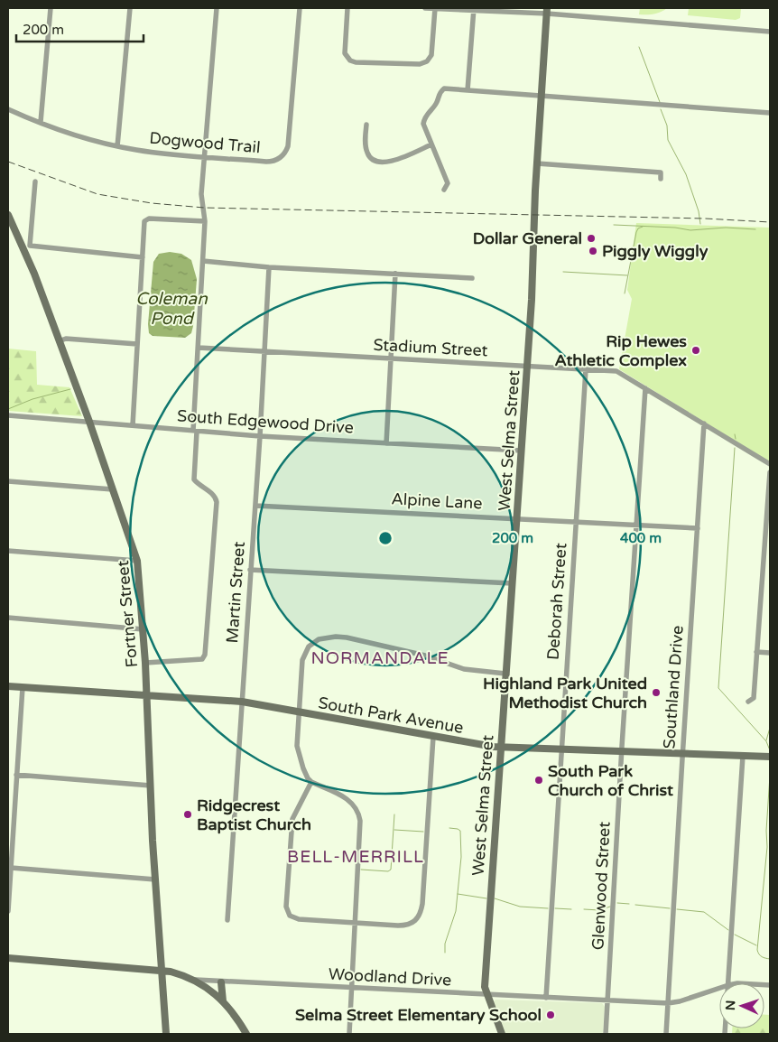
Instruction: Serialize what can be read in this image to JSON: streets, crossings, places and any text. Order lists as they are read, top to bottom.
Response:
{
  "streets": {
    "street": [
      "Dogwood Trail",
      "Stadium Street",
      "South Edgewood Drive",
      "West Selma Street",
      "Alpine Lane",
      "Martin Street",
      "Deborah Street",
      "Fortner Street",
      "Southland Drive",
      "South Park Avenue",
      "Glenwood Street",
      "Woodland Drive"
    ]
  },
  "crossings": [
    ["Stadium Street", "West Selma Street"],
    ["Stadium Street", "Martin Street"],
    ["Stadium Street", "Deborah Street"],
    ["Stadium Street", "Southland Drive"],
    ["Stadium Street", "Glenwood Street"],
    ["South Edgewood Drive", "West Selma Street"],
    ["South Edgewood Drive", "Martin Street"],
    ["South Edgewood Drive", "Fortner Street"],
    ["West Selma Street", "Alpine Lane"],
    ["West Selma Street", "South Park Avenue"],
    ["West Selma Street", "Woodland Drive"],
    ["Alpine Lane", "Martin Street"],
    ["Alpine Lane", "Deborah Street"],
    ["Alpine Lane", "Southland Drive"],
    ["Alpine Lane", "Glenwood Street"],
    ["Martin Street", "South Park Avenue"],
    ["Deborah Street", "South Park Avenue"],
    ["Deborah Street", "Woodland Drive"],
    ["Fortner Street", "South Park Avenue"],
    ["Fortner Street", "Woodland Drive"],
    ["Southland Drive", "South Park Avenue"],
    ["Southland Drive", "Woodland Drive"],
    ["South Park Avenue", "Glenwood Street"],
    ["Glenwood Street", "Woodland Drive"]
  ],
  "districts": ["NORMANDALE", "BELL-MERRILL"],
  "water": ["Coleman Pond"],
  "places": [
    "Dollar General",
    "Piggly Wiggly",
    "Rip Hewes Athletic Complex",
    "Highland Park United Methodist Church",
    "South Park Church of Christ",
    "Ridgecrest Baptist Church",
    "Selma Street Elementary School"
  ],
  "scale_bar": "200 m",
  "north": "left",
  "rings": ["200 m", "400 m"]
}
